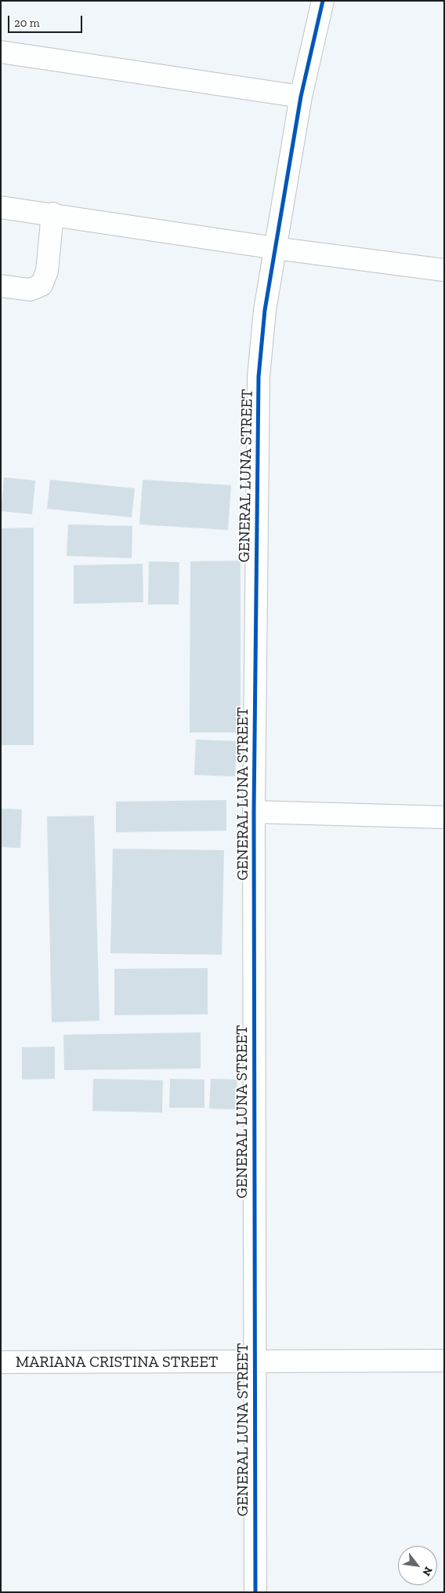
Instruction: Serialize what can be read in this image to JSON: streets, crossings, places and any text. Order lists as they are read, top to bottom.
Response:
{
  "streets": {
    "street": ["GENERAL LUNA STREET", "MARIANA CRISTINA STREET"]
  },
  "crossings": [
    ["GENERAL LUNA STREET", "MARIANA CRISTINA STREET"]
  ],
  "scale_bar": "20 m",
  "north": "bottom right"
}
